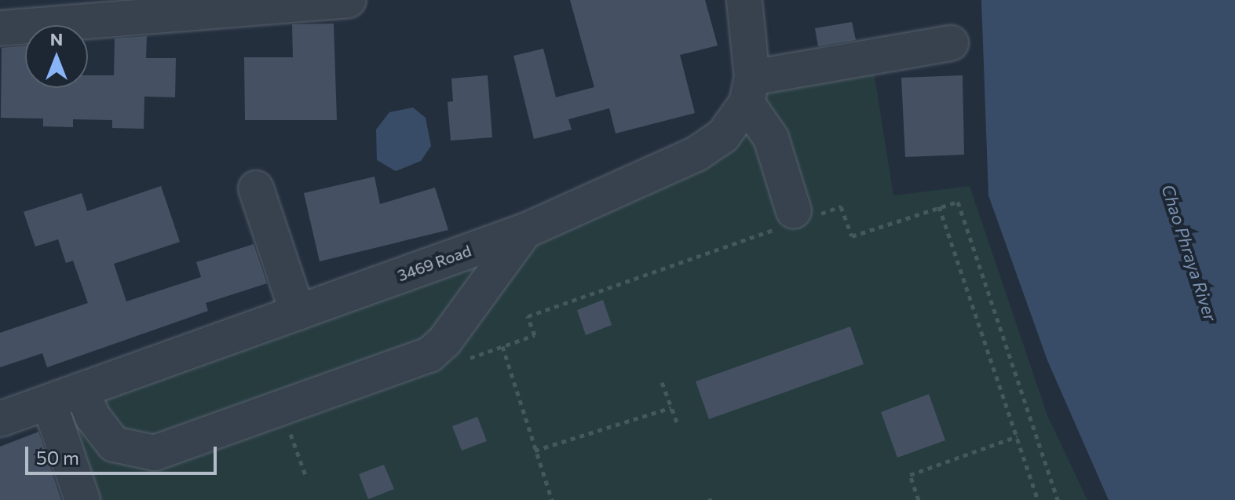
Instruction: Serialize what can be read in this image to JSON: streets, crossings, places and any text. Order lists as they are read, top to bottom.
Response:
{
  "streets": {
    "street": ["3469 Road"]
  },
  "water": ["Chao Phraya River"],
  "scale_bar": "50 m",
  "north": "top"
}
